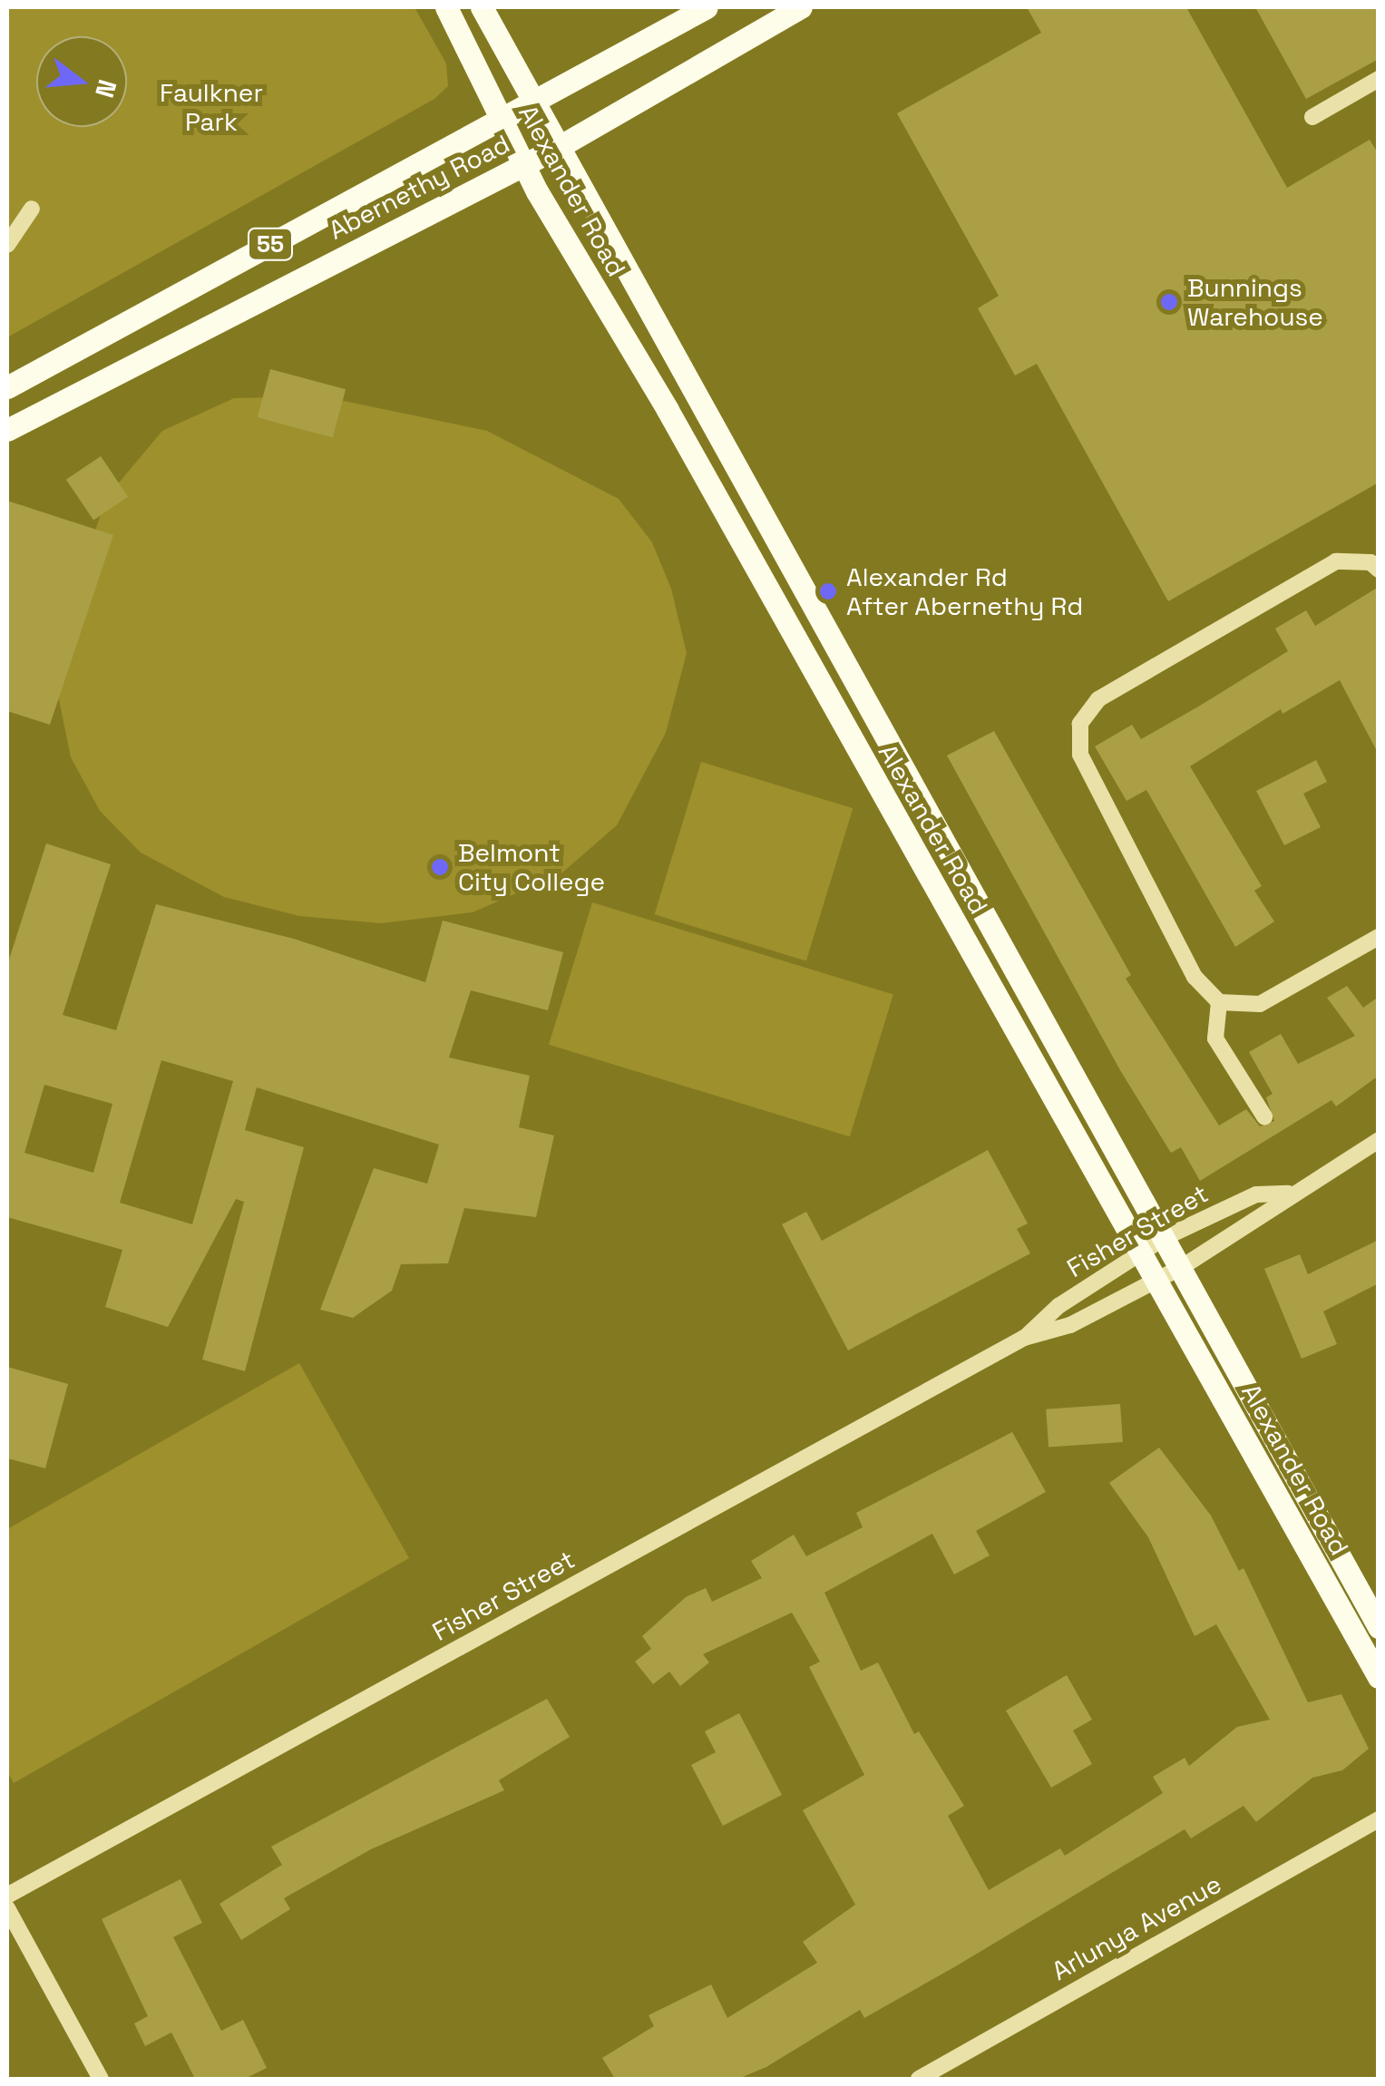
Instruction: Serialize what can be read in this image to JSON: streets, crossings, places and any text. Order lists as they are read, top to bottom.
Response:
{
  "streets": {
    "main road": ["Abernethy Road", "Alexander Road", "55"],
    "street": ["Fisher Street", "Arlunya Avenue"]
  },
  "crossings": [
    ["Abernethy Road", "Alexander Road"],
    ["Alexander Road", "Fisher Street"]
  ],
  "parks": ["Faulkner Park"],
  "places": ["Bunnings Warehouse", "Alexander Rd After Abernethy Rd", "Belmont City College"],
  "north": "right"
}
